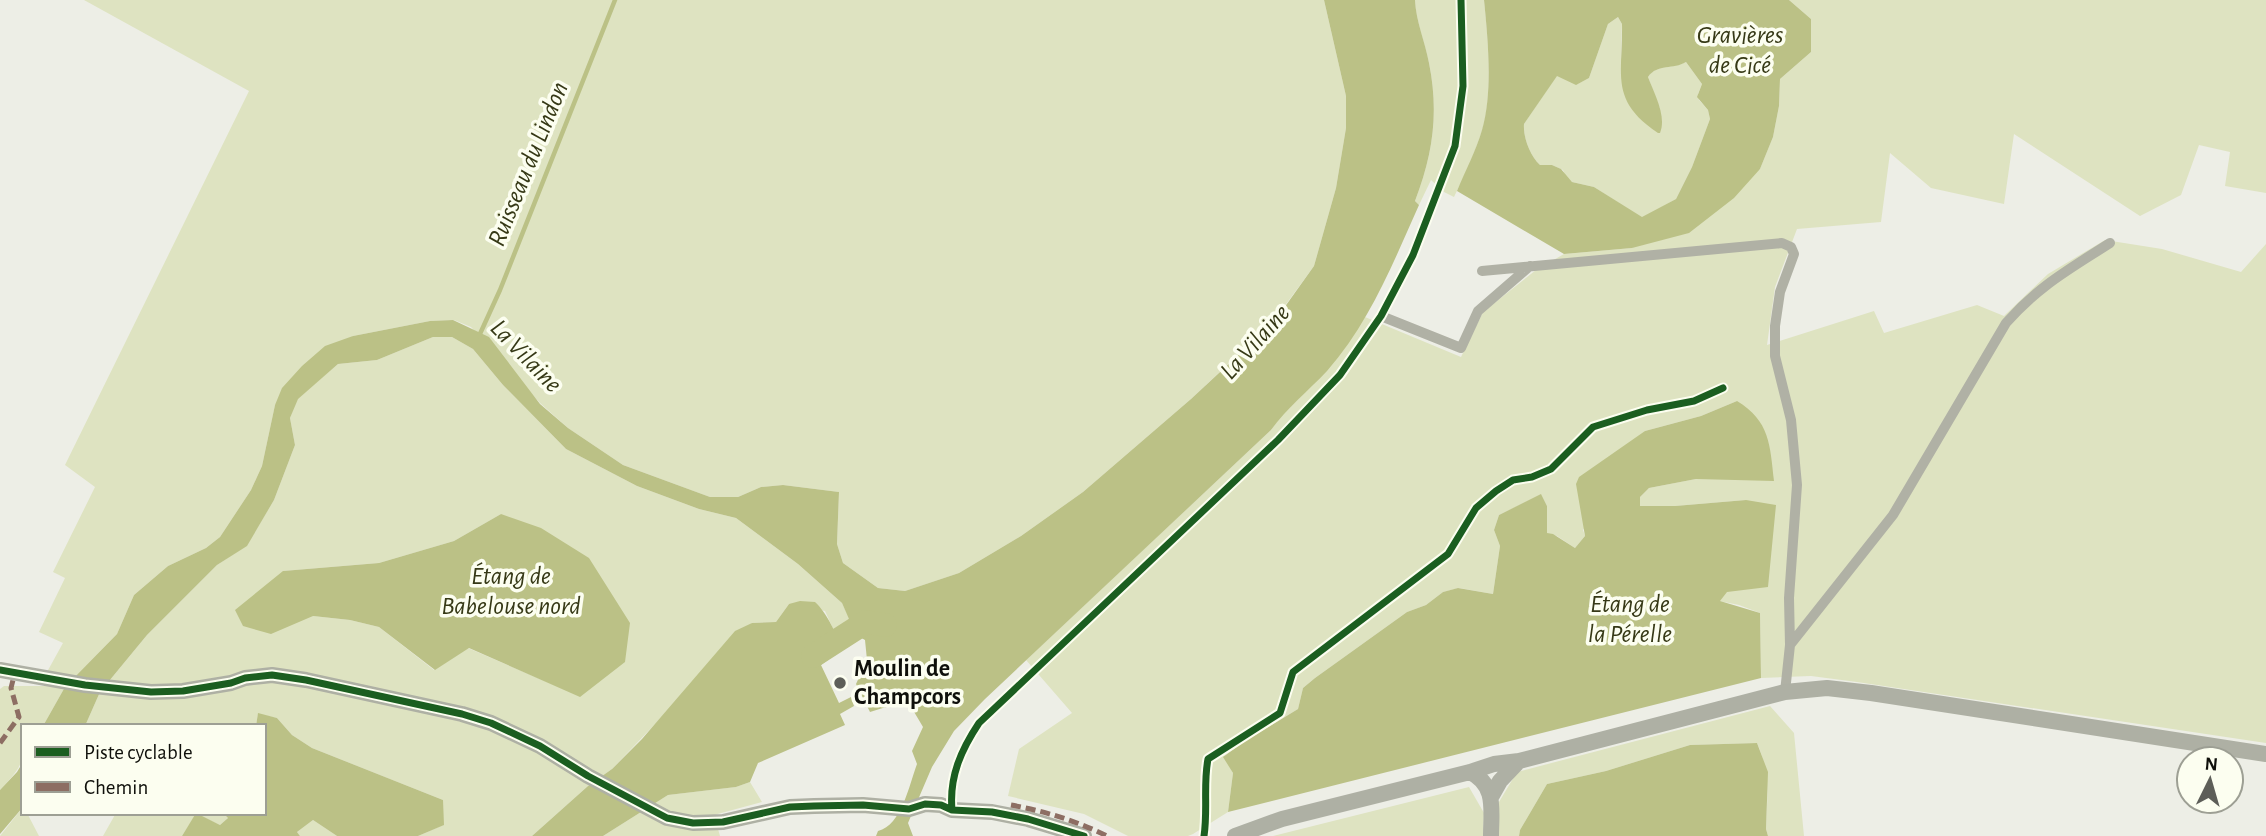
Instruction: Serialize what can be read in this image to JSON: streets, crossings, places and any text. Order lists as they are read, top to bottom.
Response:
{
  "water": [
    "Gravières de Cicé",
    "Ruisseau du Lindon",
    "La Vilaine",
    "Étang de Babelouse nord",
    "Étang de la Pérelle"
  ],
  "places": ["Moulin de Champcors"],
  "legend": ["Piste cyclable", "Chemin"],
  "north": "top"
}
